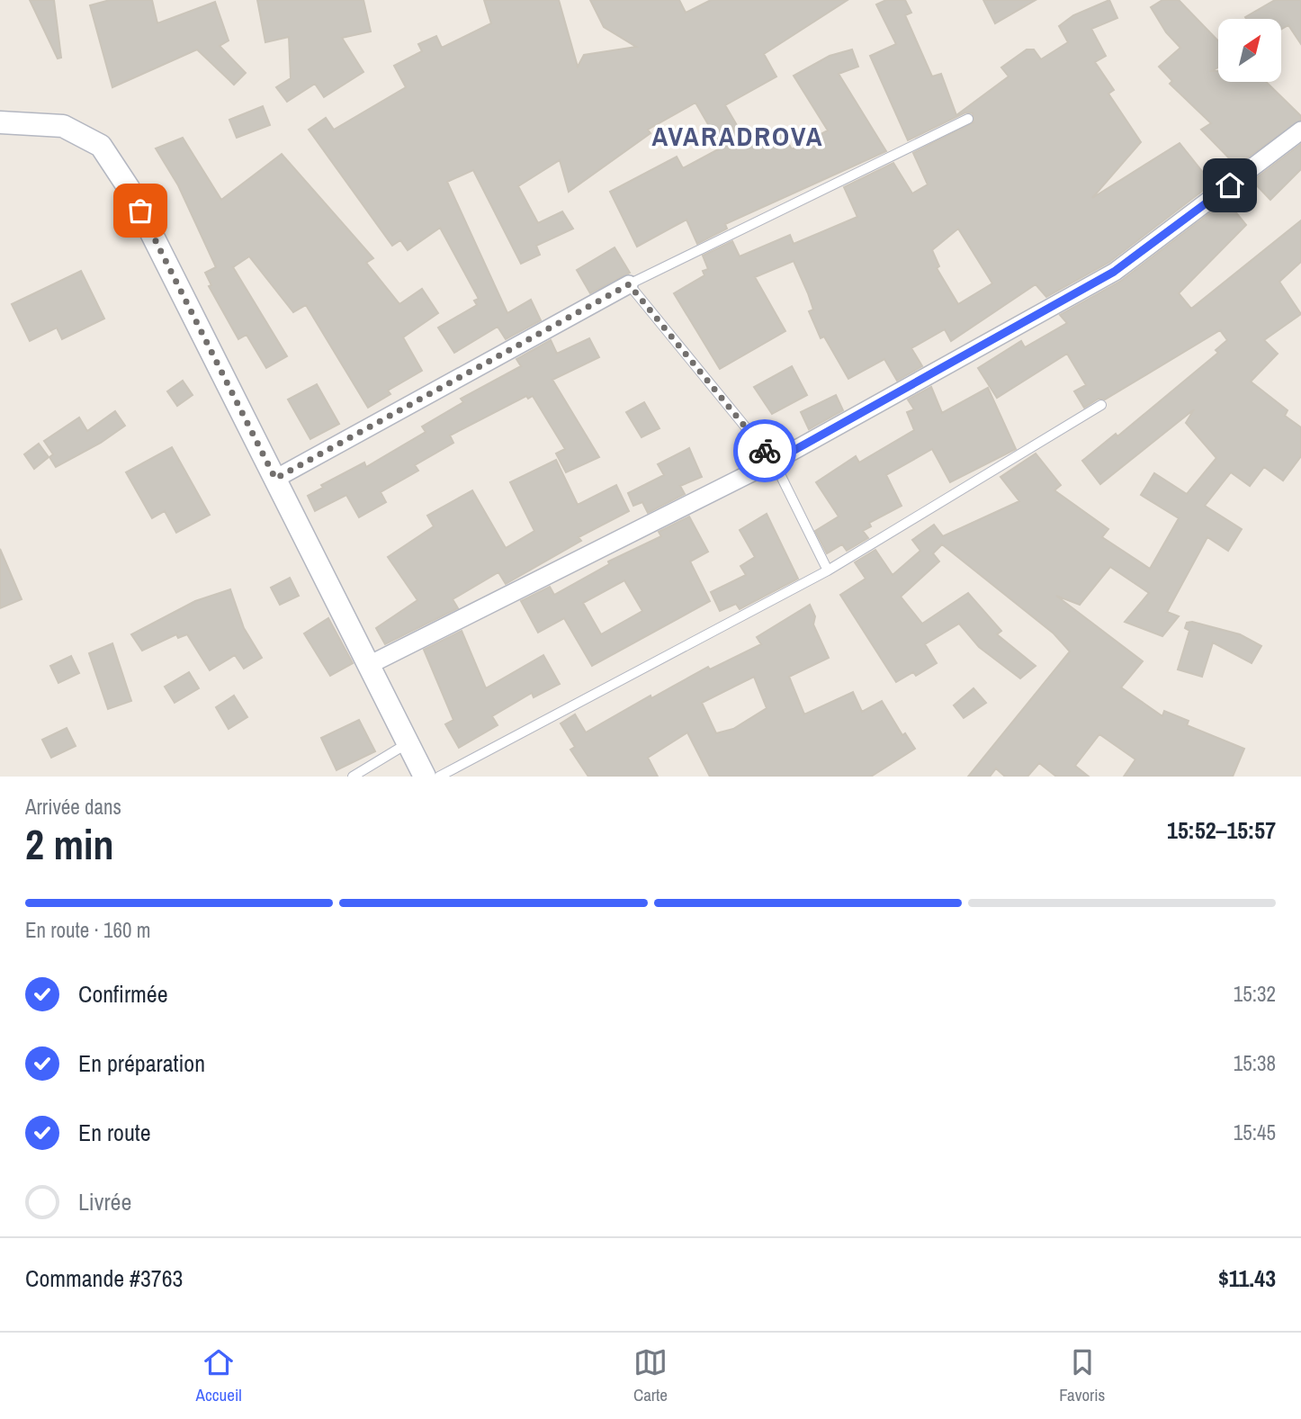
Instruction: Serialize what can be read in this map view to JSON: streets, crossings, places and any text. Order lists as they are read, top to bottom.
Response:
{
  "districts": ["AVARADROVA"],
  "north": "top right",
  "page": {
    "heading": ["2 min", "Arrivée dans", "15:52–15:57"],
    "panel": ["Commande #3763", "$11.43"],
    "bar": "En route · 160 m",
    "list": [
      ["Confirmée", "15:32"],
      ["En préparation", "15:38"],
      ["En route", "15:45"],
      "Livrée"
    ],
    "tabs": ["Accueil", "Carte", "Favoris"]
  }
}
